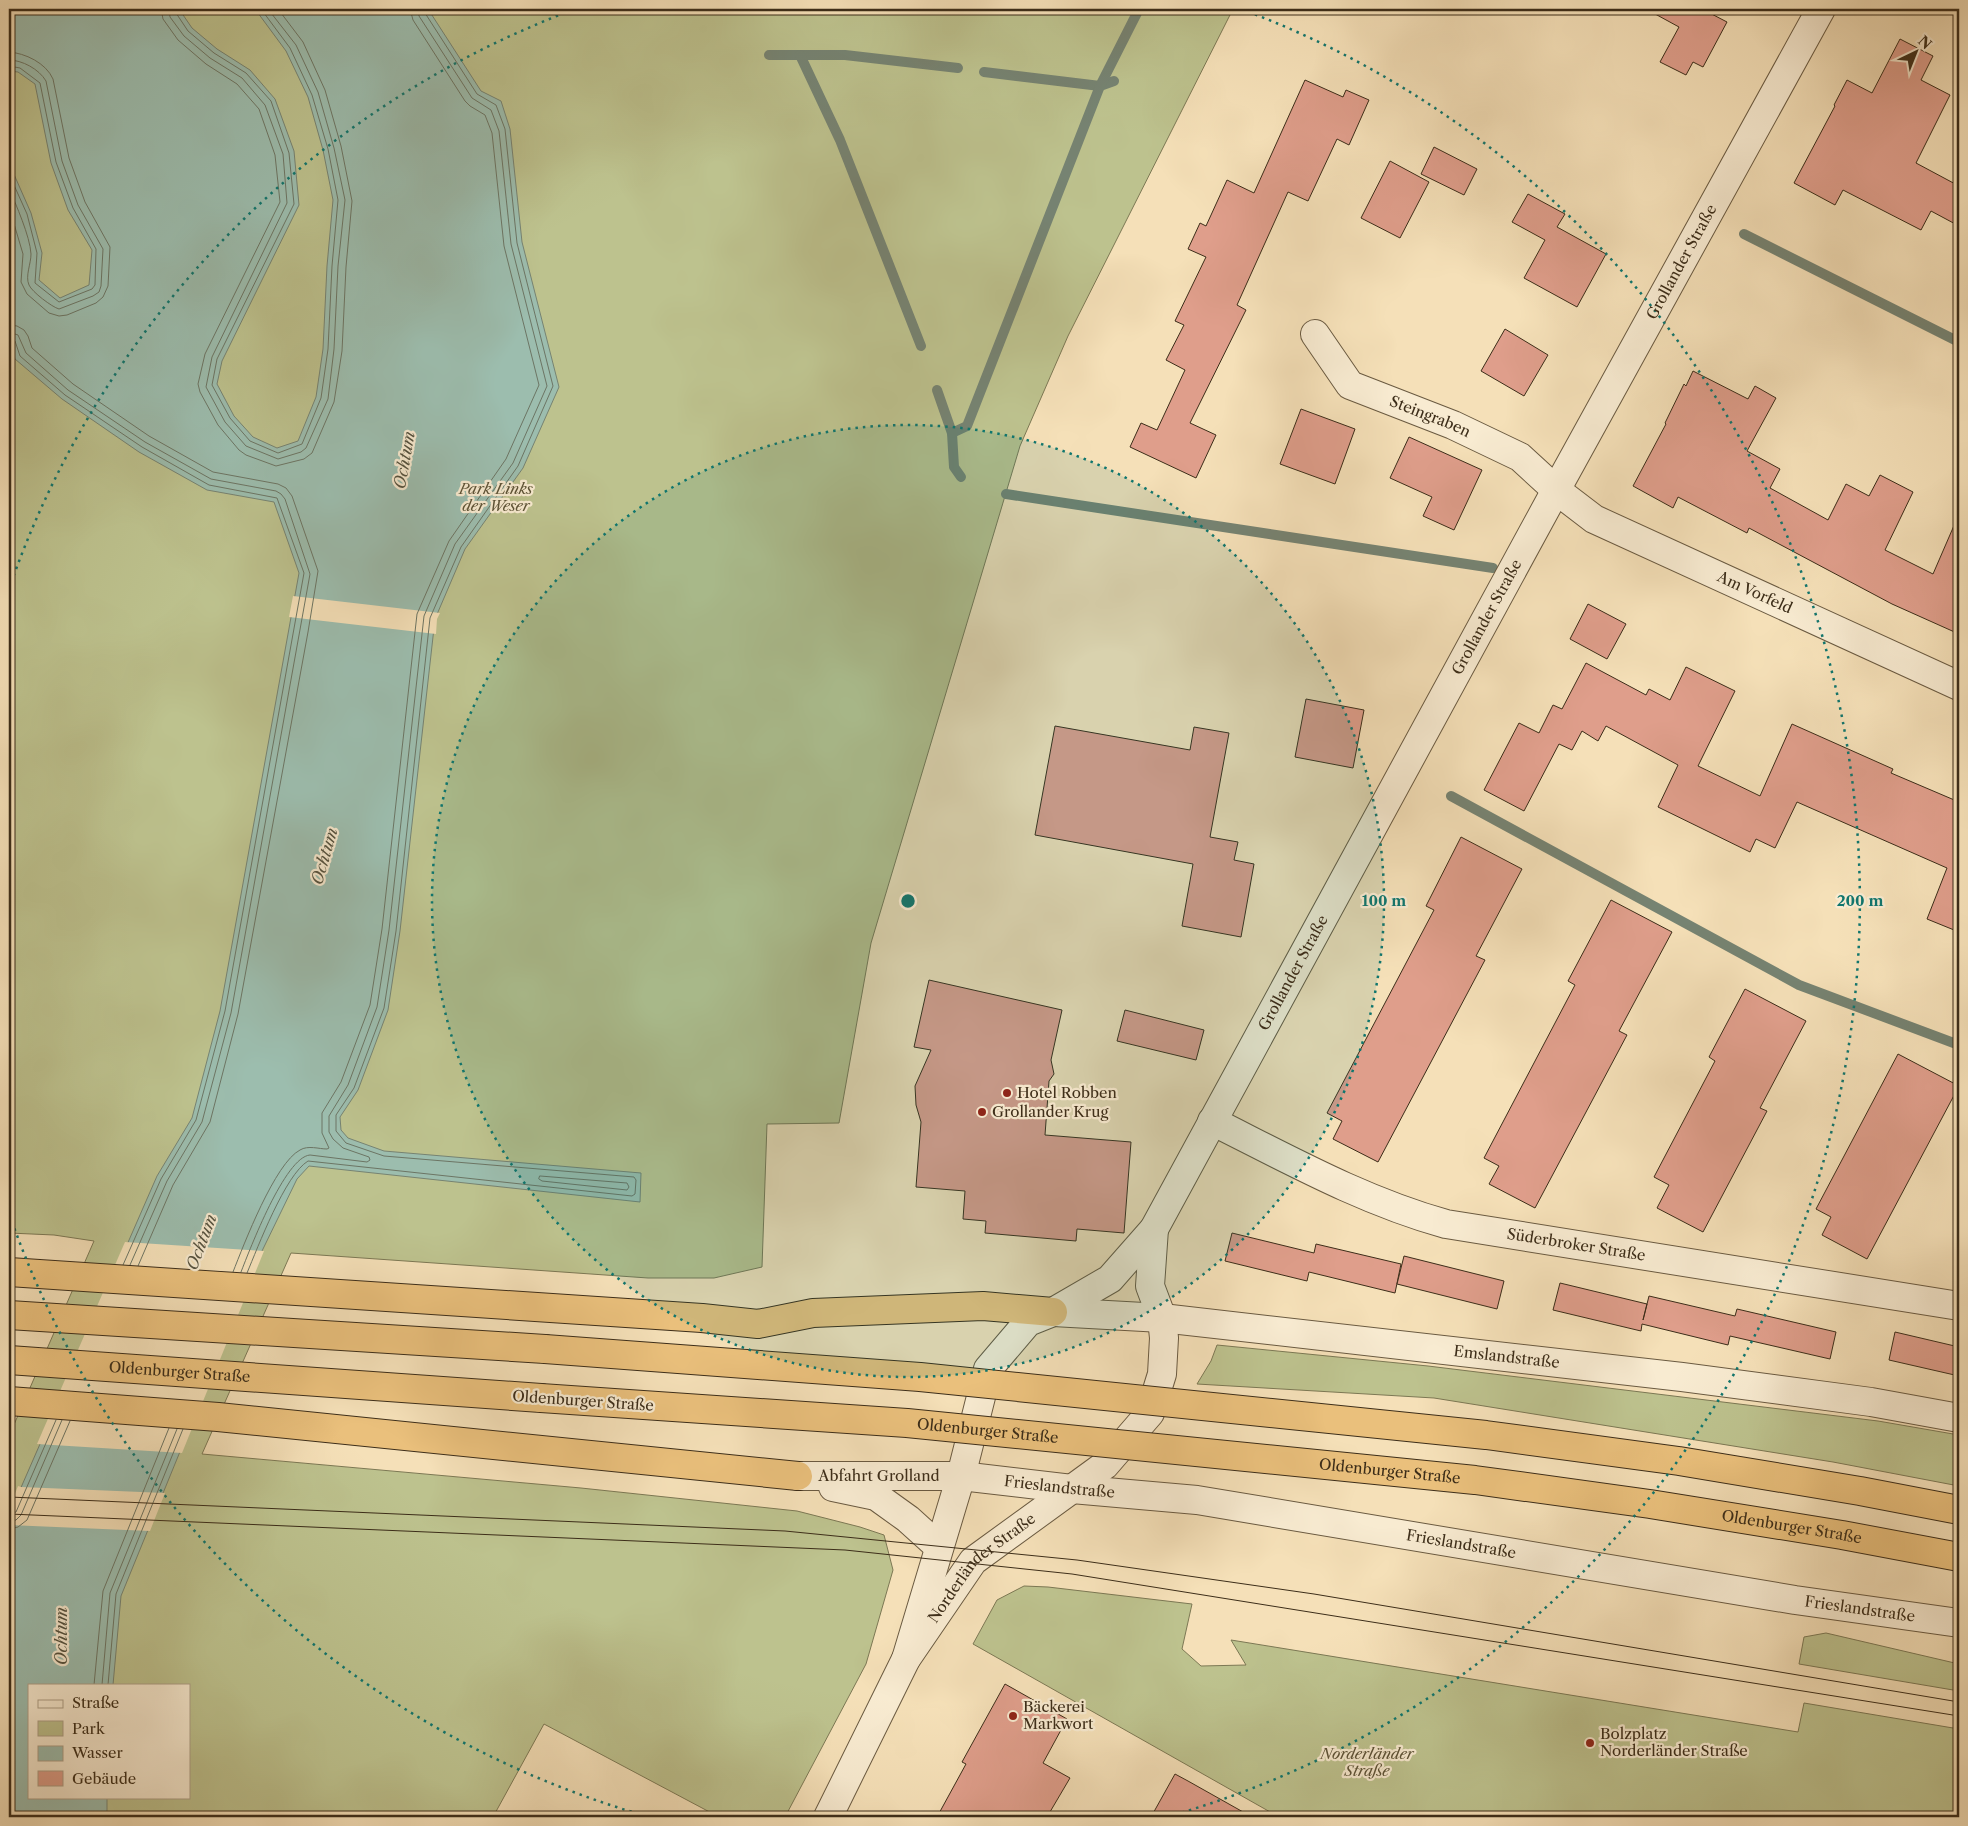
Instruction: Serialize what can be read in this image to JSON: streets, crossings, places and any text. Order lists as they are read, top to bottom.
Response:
{
  "streets": {
    "highway": ["Oldenburger Straße"],
    "street": [
      "Grollander Straße",
      "Steingraben",
      "Am Vorfeld",
      "Süderbroker Straße",
      "Emslandstraße",
      "Abfahrt Grolland",
      "Frieslandstraße",
      "Norderländer Straße"
    ]
  },
  "crossings": [
    ["Grollander Straße", "Steingraben"],
    ["Grollander Straße", "Am Vorfeld"],
    ["Grollander Straße", "Süderbroker Straße"],
    ["Grollander Straße", "Emslandstraße"],
    ["Grollander Straße", "Abfahrt Grolland"],
    ["Grollander Straße", "Frieslandstraße"],
    ["Grollander Straße", "Norderländer Straße"],
    ["Steingraben", "Am Vorfeld"],
    ["Abfahrt Grolland", "Frieslandstraße"],
    ["Abfahrt Grolland", "Norderländer Straße"],
    ["Frieslandstraße", "Norderländer Straße"]
  ],
  "water": ["Ochtum"],
  "parks": ["Park Links der Weser", "Norderländer Straße"],
  "places": [
    "Hotel Robben",
    "Grollander Krug",
    "Bäckerei Markwort",
    "Bolzplatz Norderländer Straße"
  ],
  "legend": [
    "Straße",
    "Park",
    "Wasser",
    "Gebäude"
  ],
  "north": "top right",
  "rings": ["100 m", "200 m"]
}
